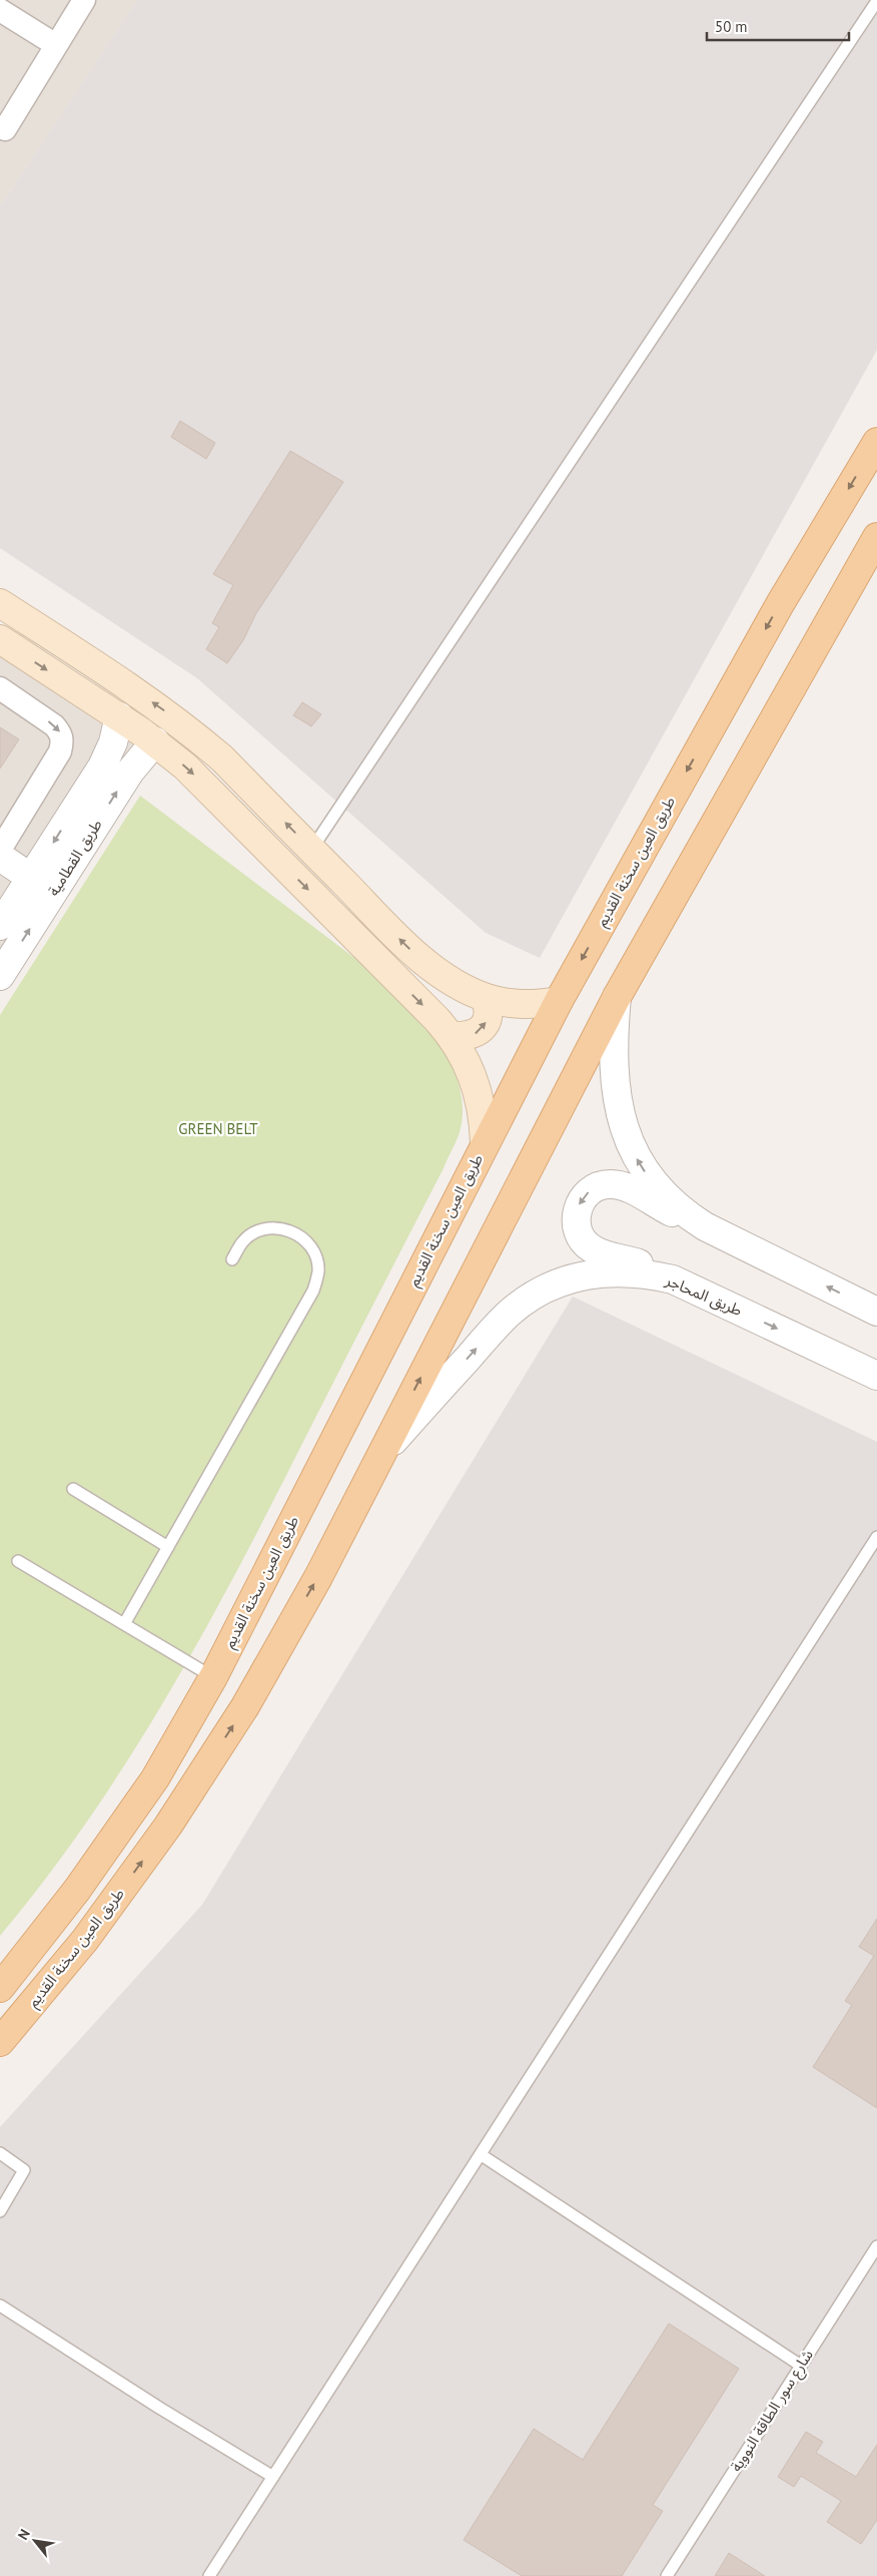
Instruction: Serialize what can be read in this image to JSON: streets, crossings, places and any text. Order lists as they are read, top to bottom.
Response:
{
  "streets": {
    "main road": ["طريق العين سخنة القديم"],
    "street": ["طريق القطامية", "طريق المحاجر"],
    "lane": ["شارع سور الطاقة النووية"]
  },
  "crossings": [
    ["طريق العين سخنة القديم", "طريق المحاجر"]
  ],
  "one_way": ["طريق المحاجر"],
  "parks": ["GREEN BELT"],
  "scale_bar": "50 m",
  "north": "top left"
}
